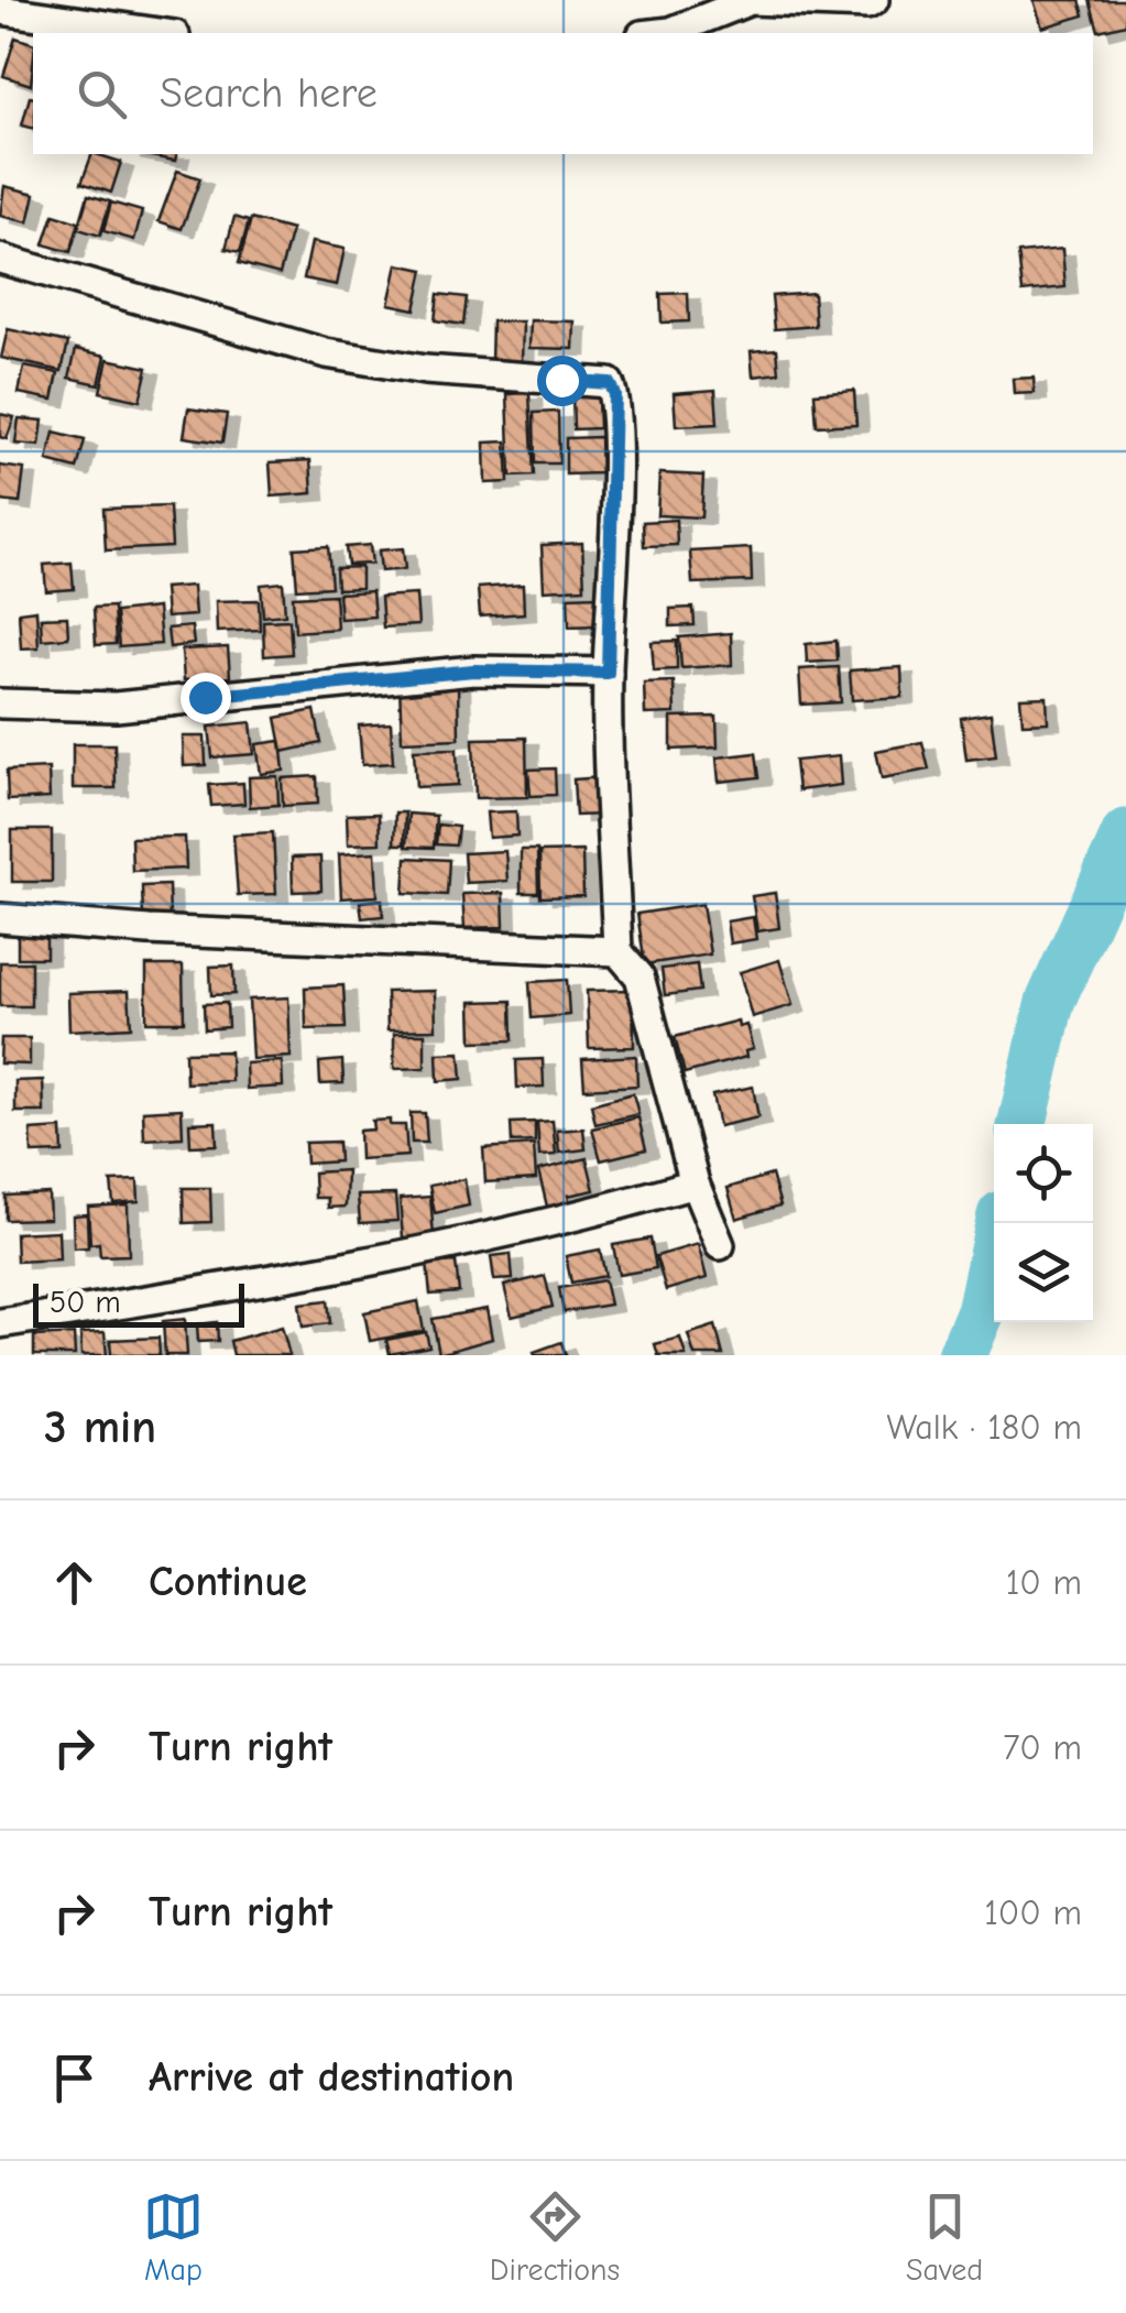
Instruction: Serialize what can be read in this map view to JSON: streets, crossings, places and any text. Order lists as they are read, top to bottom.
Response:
{
  "scale_bar": "50 m",
  "page": {
    "search": "Search here",
    "scale": "50 m",
    "heading": ["3 min", "Walk · 180 m"],
    "list": [
      ["Continue", "10 m"],
      ["Turn right", "70 m"],
      ["Turn right", "100 m"],
      "Arrive at destination"
    ],
    "nav": ["Map", "Directions", "Saved"]
  }
}
